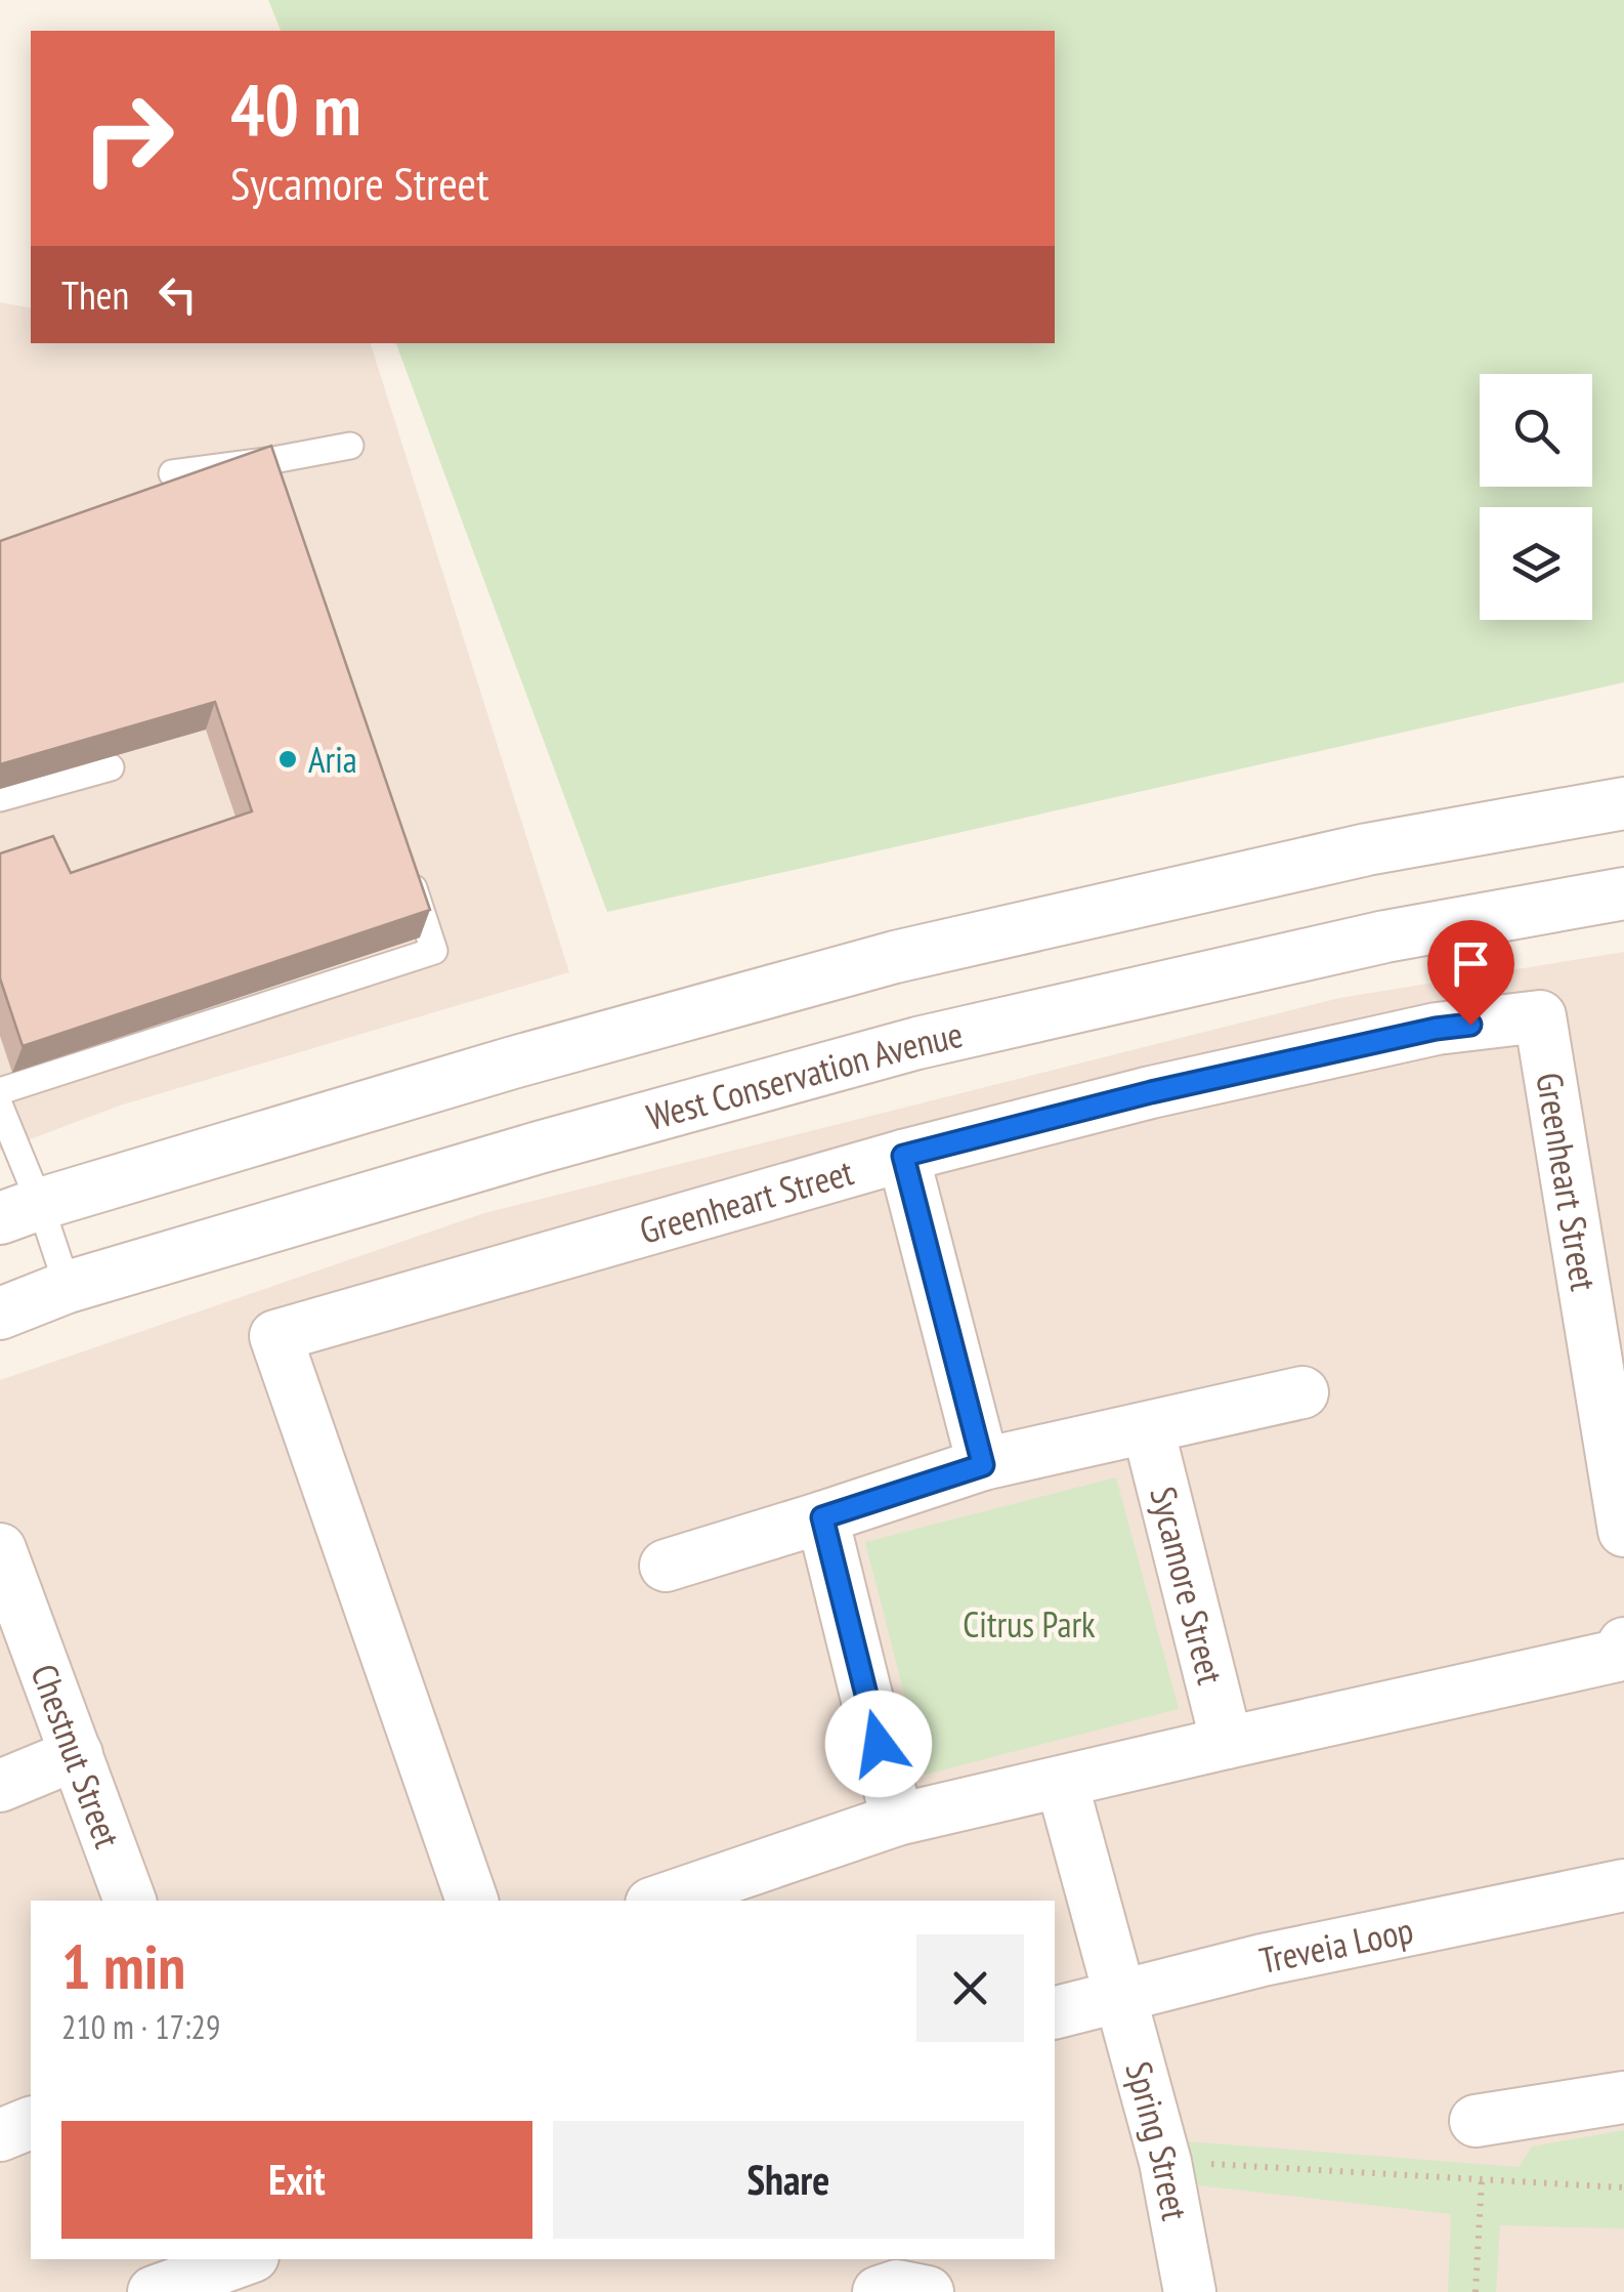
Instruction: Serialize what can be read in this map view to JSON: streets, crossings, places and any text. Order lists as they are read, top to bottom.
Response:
{
  "streets": {
    "street": [
      "West Conservation Avenue",
      "Greenheart Street",
      "Sycamore Street",
      "Chestnut Street",
      "Treveia Loop",
      "Spring Street"
    ]
  },
  "crossings": [
    ["Treveia Loop", "Spring Street"]
  ],
  "parks": ["Citrus Park"],
  "places": ["Aria"],
  "page": {
    "turn": ["40 m", "Sycamore Street"],
    "then": "Then",
    "heading": ["1 min", "210 m · 17:29"],
    "buttons": ["Exit", "Share"]
  }
}
